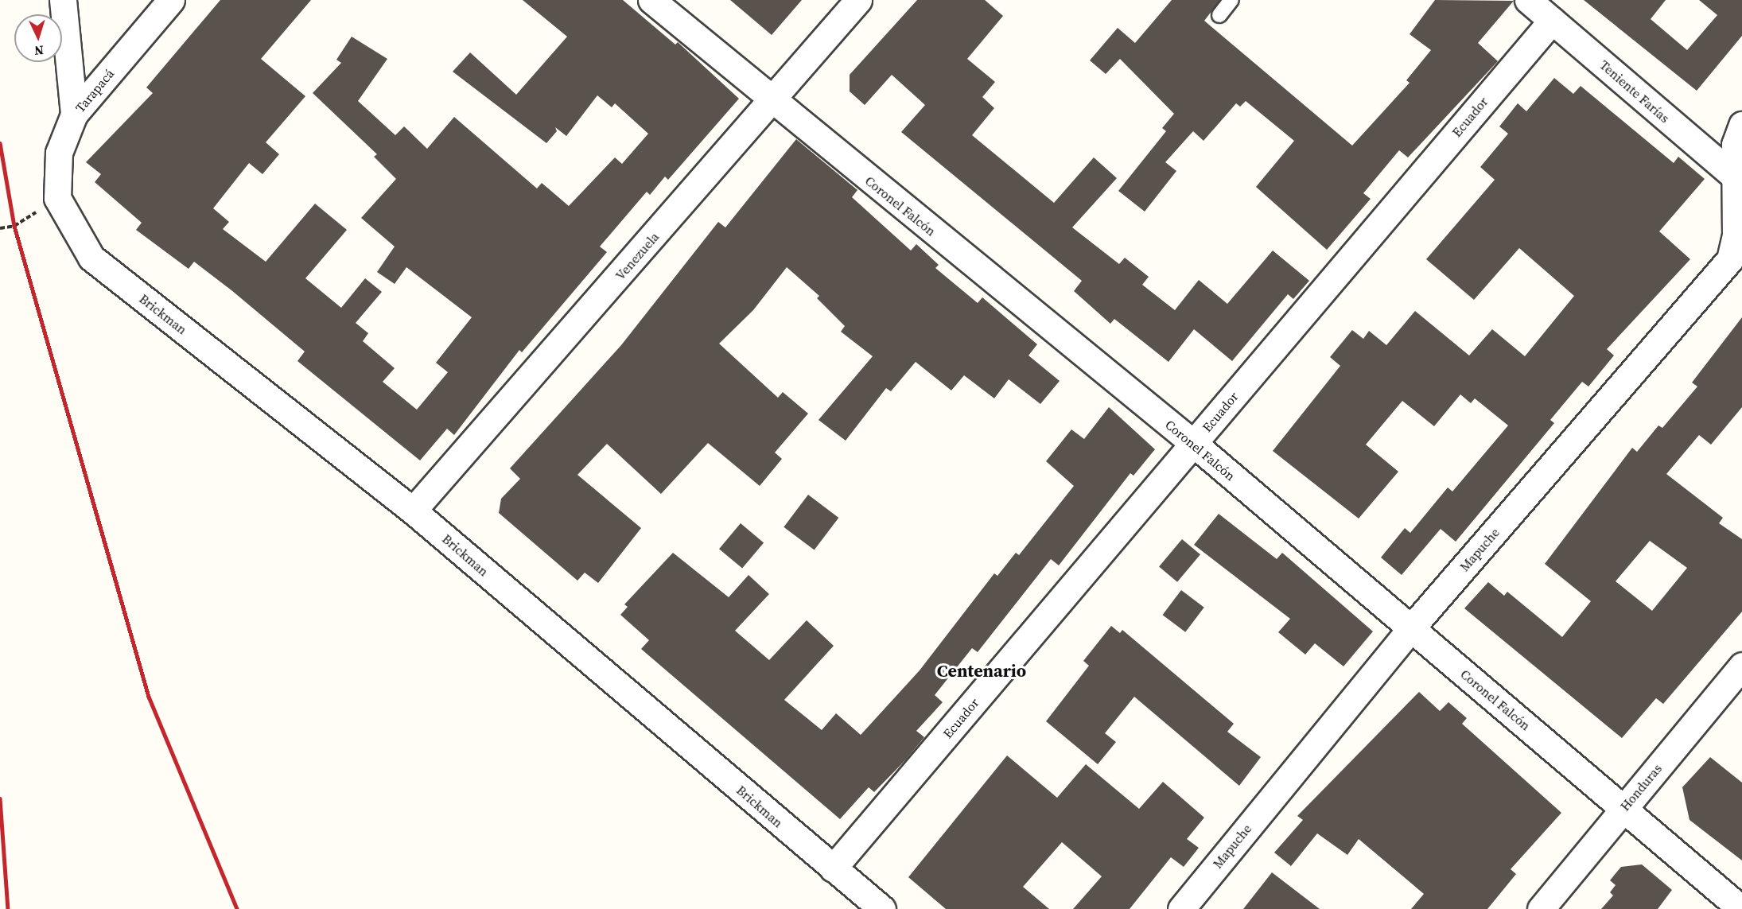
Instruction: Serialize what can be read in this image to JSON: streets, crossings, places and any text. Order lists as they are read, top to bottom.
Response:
{
  "streets": {
    "street": [
      "Tarapacá",
      "Teniente Farías",
      "Ecuador",
      "Coronel Falcón",
      "Venezuela",
      "Brickman",
      "Mapuche",
      "Honduras"
    ]
  },
  "crossings": [
    ["Tarapacá", "Brickman"],
    ["Teniente Farías", "Ecuador"],
    ["Teniente Farías", "Mapuche"],
    ["Ecuador", "Coronel Falcón"],
    ["Ecuador", "Brickman"],
    ["Coronel Falcón", "Venezuela"],
    ["Coronel Falcón", "Mapuche"],
    ["Coronel Falcón", "Honduras"],
    ["Venezuela", "Brickman"]
  ],
  "districts": ["Centenario"],
  "north": "bottom"
}
